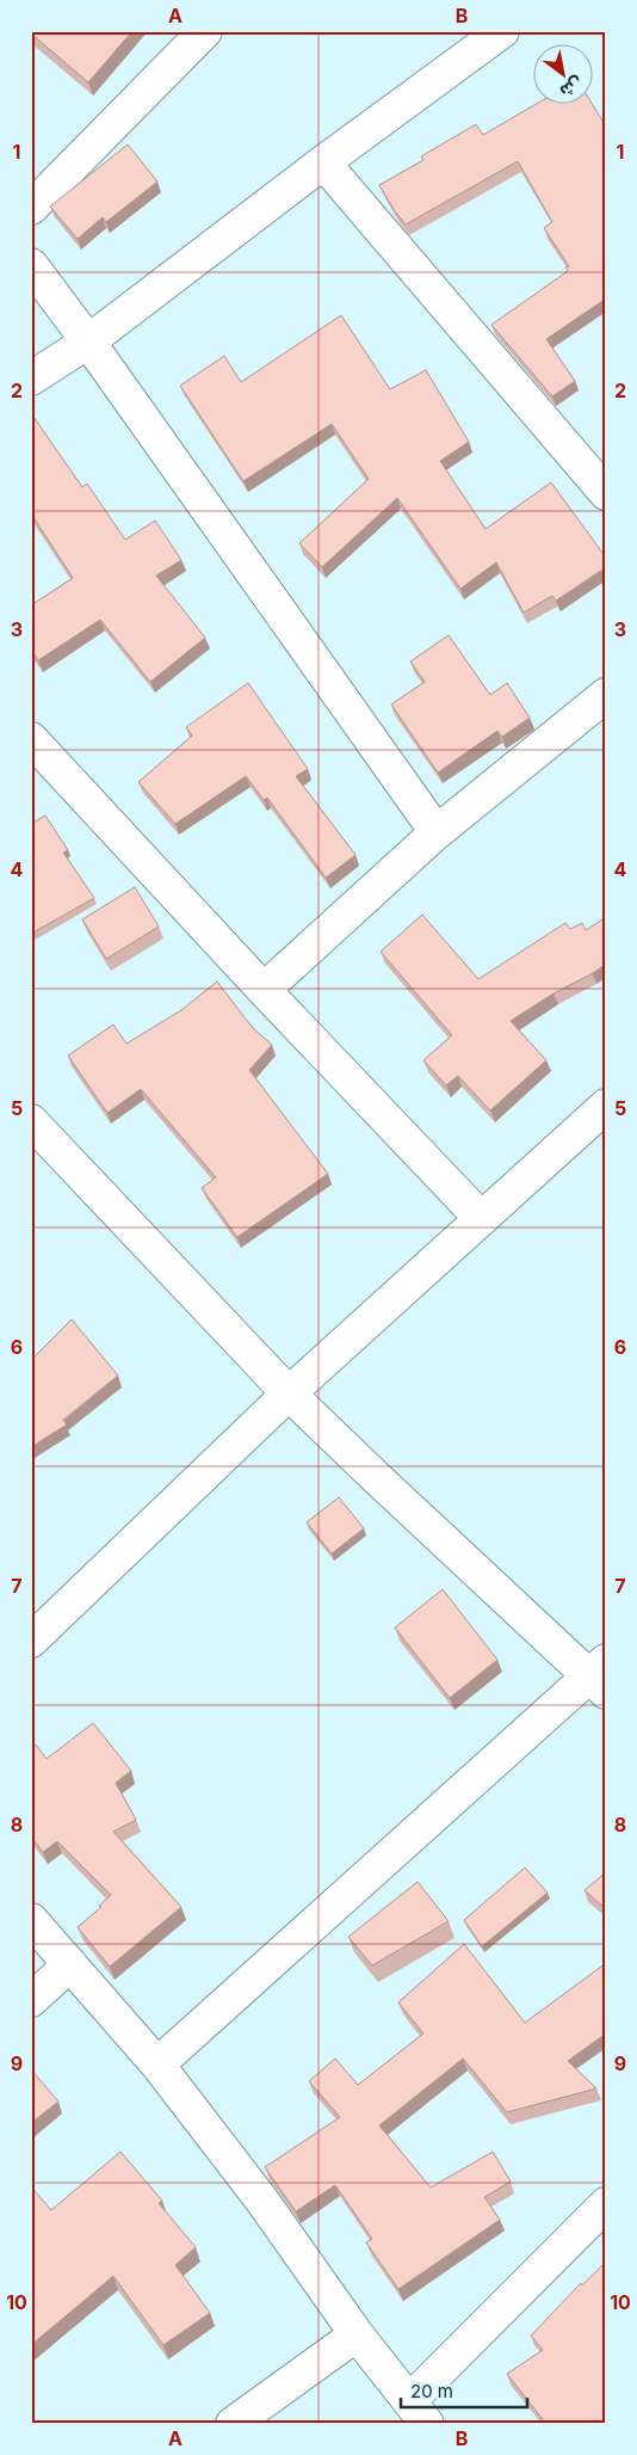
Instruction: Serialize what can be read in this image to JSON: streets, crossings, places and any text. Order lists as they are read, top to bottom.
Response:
{
  "scale_bar": "20 m",
  "north": "bottom right",
  "grid": {
    "columns": ["A", "B"],
    "rows": [
      "1",
      "2",
      "3",
      "4",
      "5",
      "6",
      "7",
      "8",
      "9",
      "10"
    ]
  }
}
